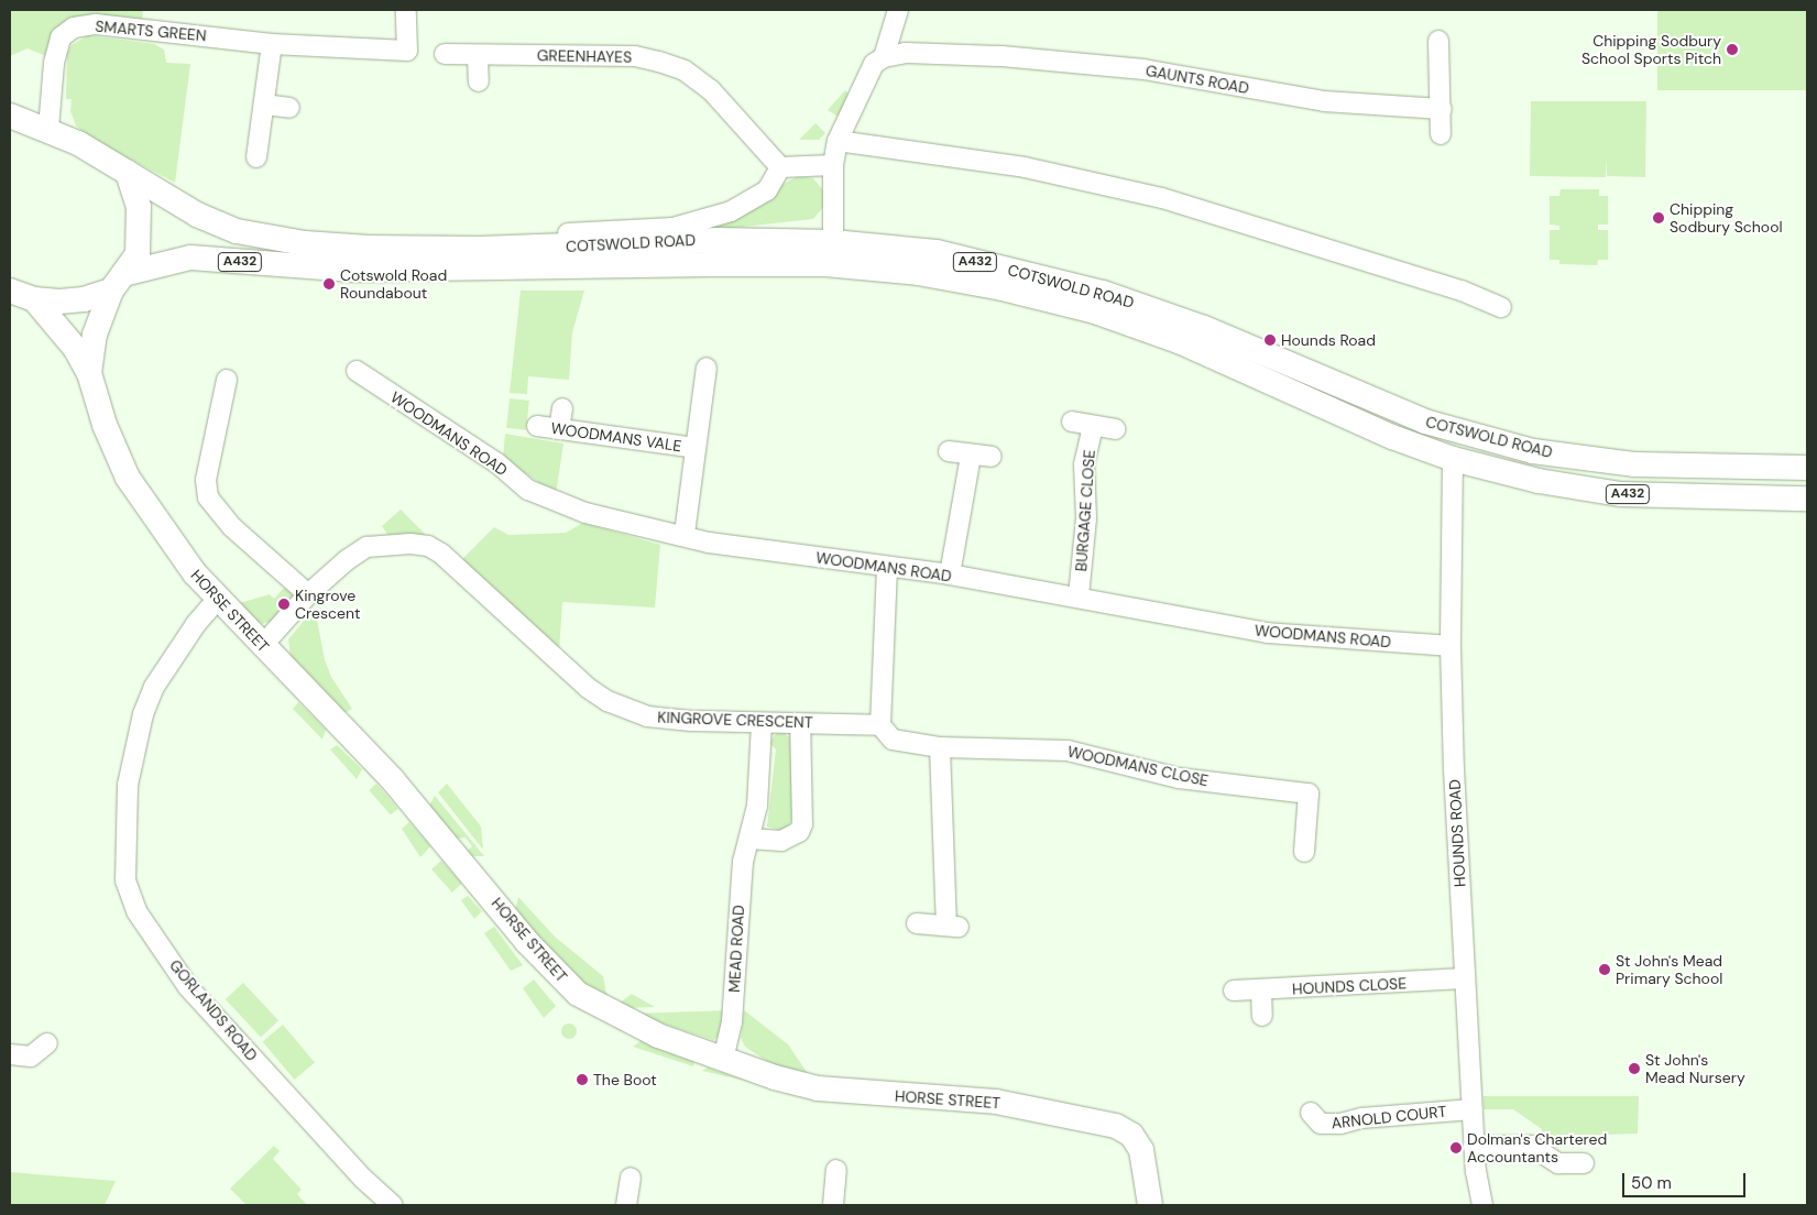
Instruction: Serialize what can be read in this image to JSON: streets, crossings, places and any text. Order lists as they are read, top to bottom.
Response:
{
  "streets": {
    "main road": ["COTSWOLD ROAD", "A432", "HORSE STREET"],
    "street": [
      "SMARTS GREEN",
      "GREENHAYES",
      "GAUNTS ROAD",
      "WOODMANS ROAD",
      "WOODMANS VALE",
      "BURGAGE CLOSE",
      "KINGROVE CRESCENT",
      "WOODMANS CLOSE",
      "HOUNDS ROAD",
      "MEAD ROAD",
      "HOUNDS CLOSE",
      "GORLANDS ROAD",
      "ARNOLD COURT"
    ]
  },
  "crossings": [
    ["SMARTS GREEN", "A432"],
    ["GREENHAYES", "COTSWOLD ROAD"],
    ["COTSWOLD ROAD", "A432"],
    ["COTSWOLD ROAD", "HORSE STREET"],
    ["COTSWOLD ROAD", "HOUNDS ROAD"],
    ["A432", "HORSE STREET"],
    ["WOODMANS ROAD", "WOODMANS VALE"],
    ["WOODMANS ROAD", "BURGAGE CLOSE"],
    ["WOODMANS ROAD", "HOUNDS ROAD"],
    ["HORSE STREET", "KINGROVE CRESCENT"],
    ["HORSE STREET", "MEAD ROAD"],
    ["HORSE STREET", "GORLANDS ROAD"],
    ["KINGROVE CRESCENT", "WOODMANS CLOSE"],
    ["KINGROVE CRESCENT", "MEAD ROAD"],
    ["HOUNDS ROAD", "HOUNDS CLOSE"],
    ["HOUNDS ROAD", "ARNOLD COURT"]
  ],
  "places": [
    "Chipping Sodbury School Sports Pitch",
    "Chipping Sodbury School",
    "Cotswold Road Roundabout",
    "Hounds Road",
    "Kingrove Crescent",
    "St John's Mead Primary School",
    "St John's Mead Nursery",
    "The Boot",
    "Dolman's Chartered Accountants"
  ],
  "scale_bar": "50 m"
}
